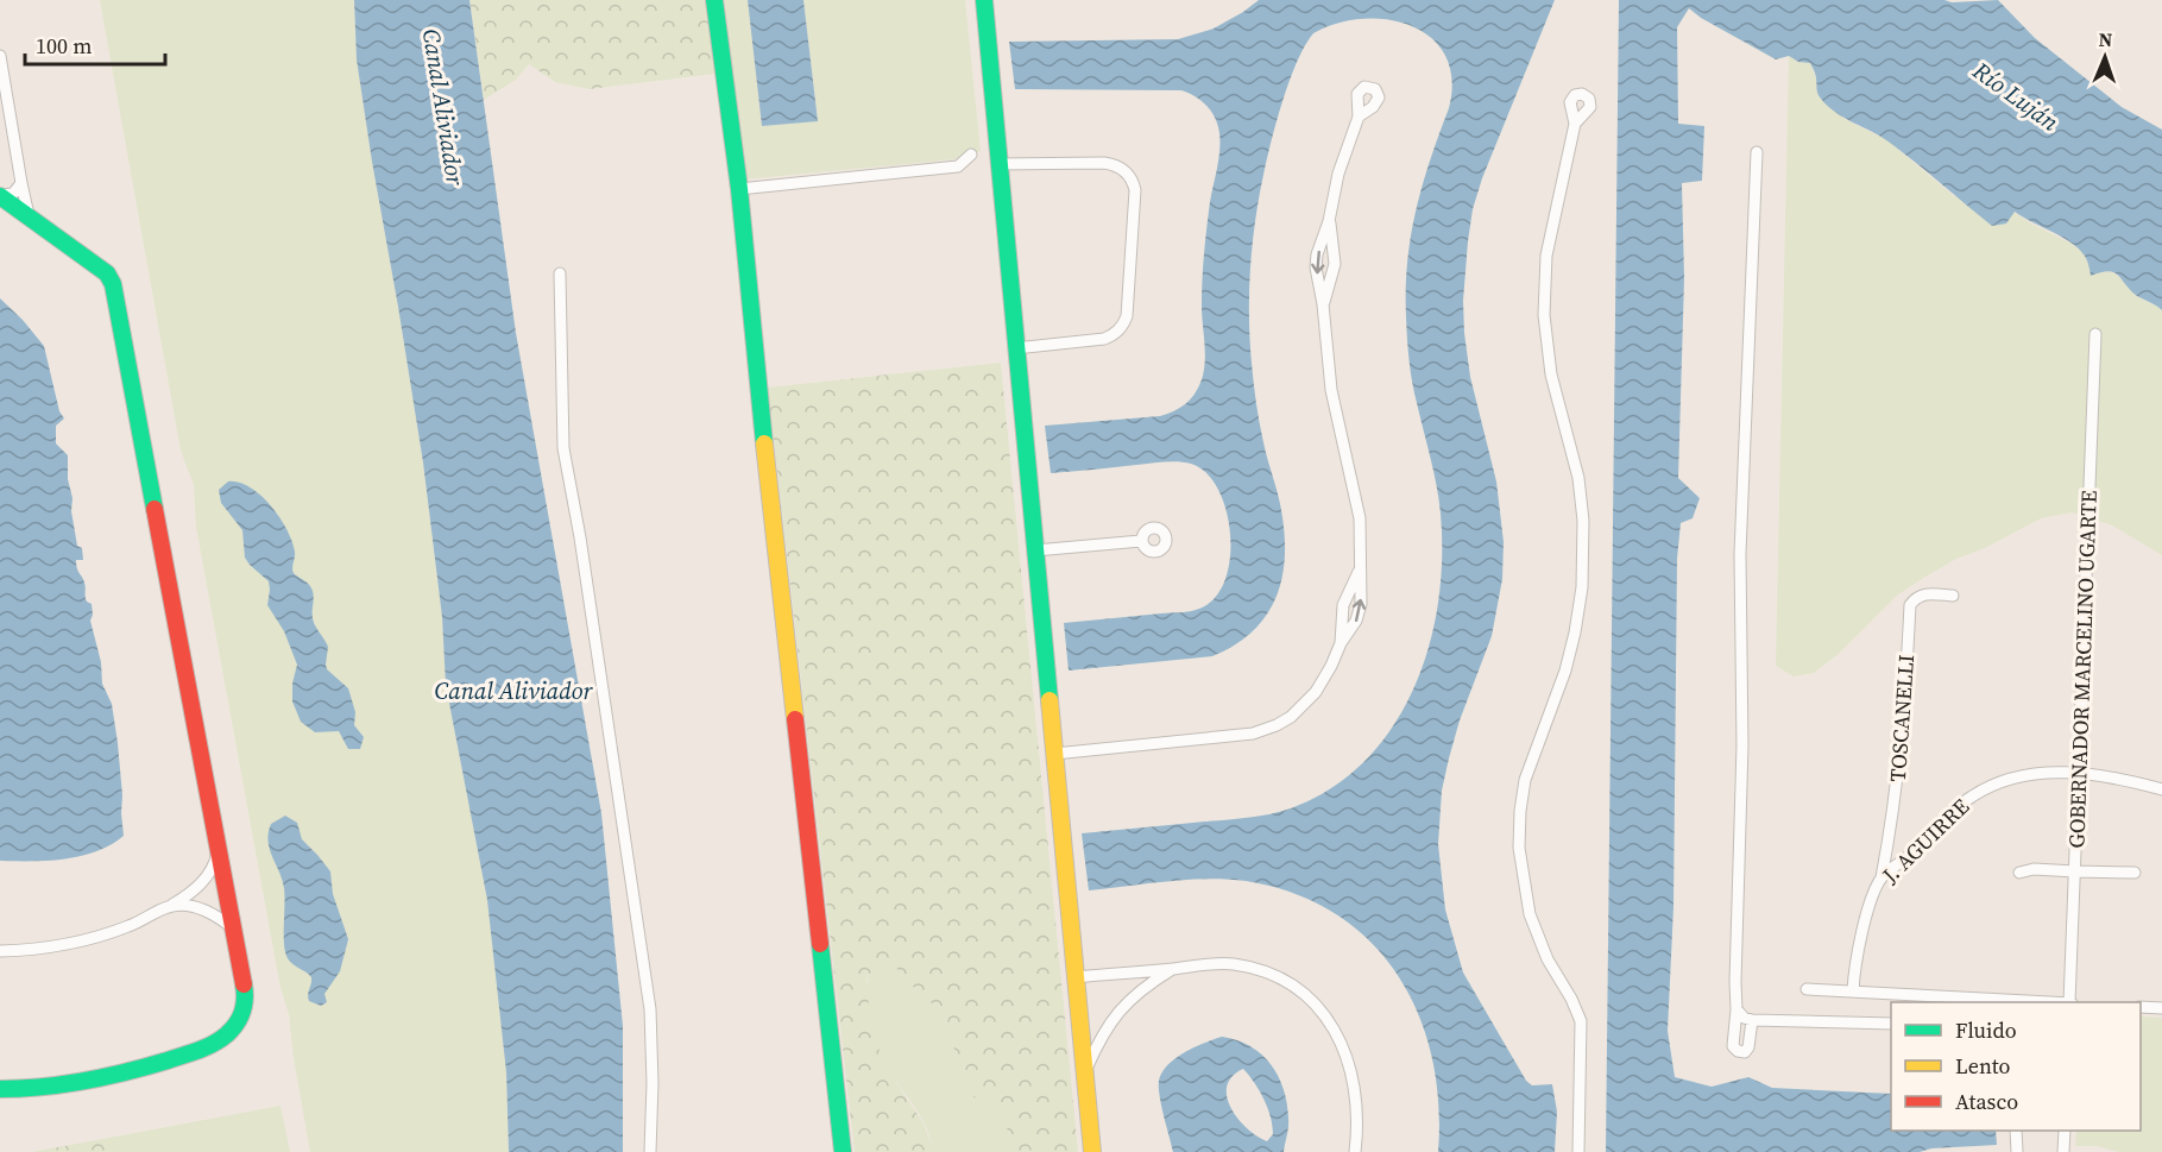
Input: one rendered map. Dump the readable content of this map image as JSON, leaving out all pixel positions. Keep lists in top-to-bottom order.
{
  "streets": {
    "street": ["GOBERNADOR MARCELINO UGARTE", "TOSCANELLI", "J. AGUIRRE"]
  },
  "crossings": [
    ["GOBERNADOR MARCELINO UGARTE", "J. AGUIRRE"],
    ["TOSCANELLI", "J. AGUIRRE"]
  ],
  "water": ["Río Luján", "Canal Aliviador"],
  "legend": ["Fluido", "Lento", "Atasco"],
  "scale_bar": "100 m",
  "north": "top"
}
